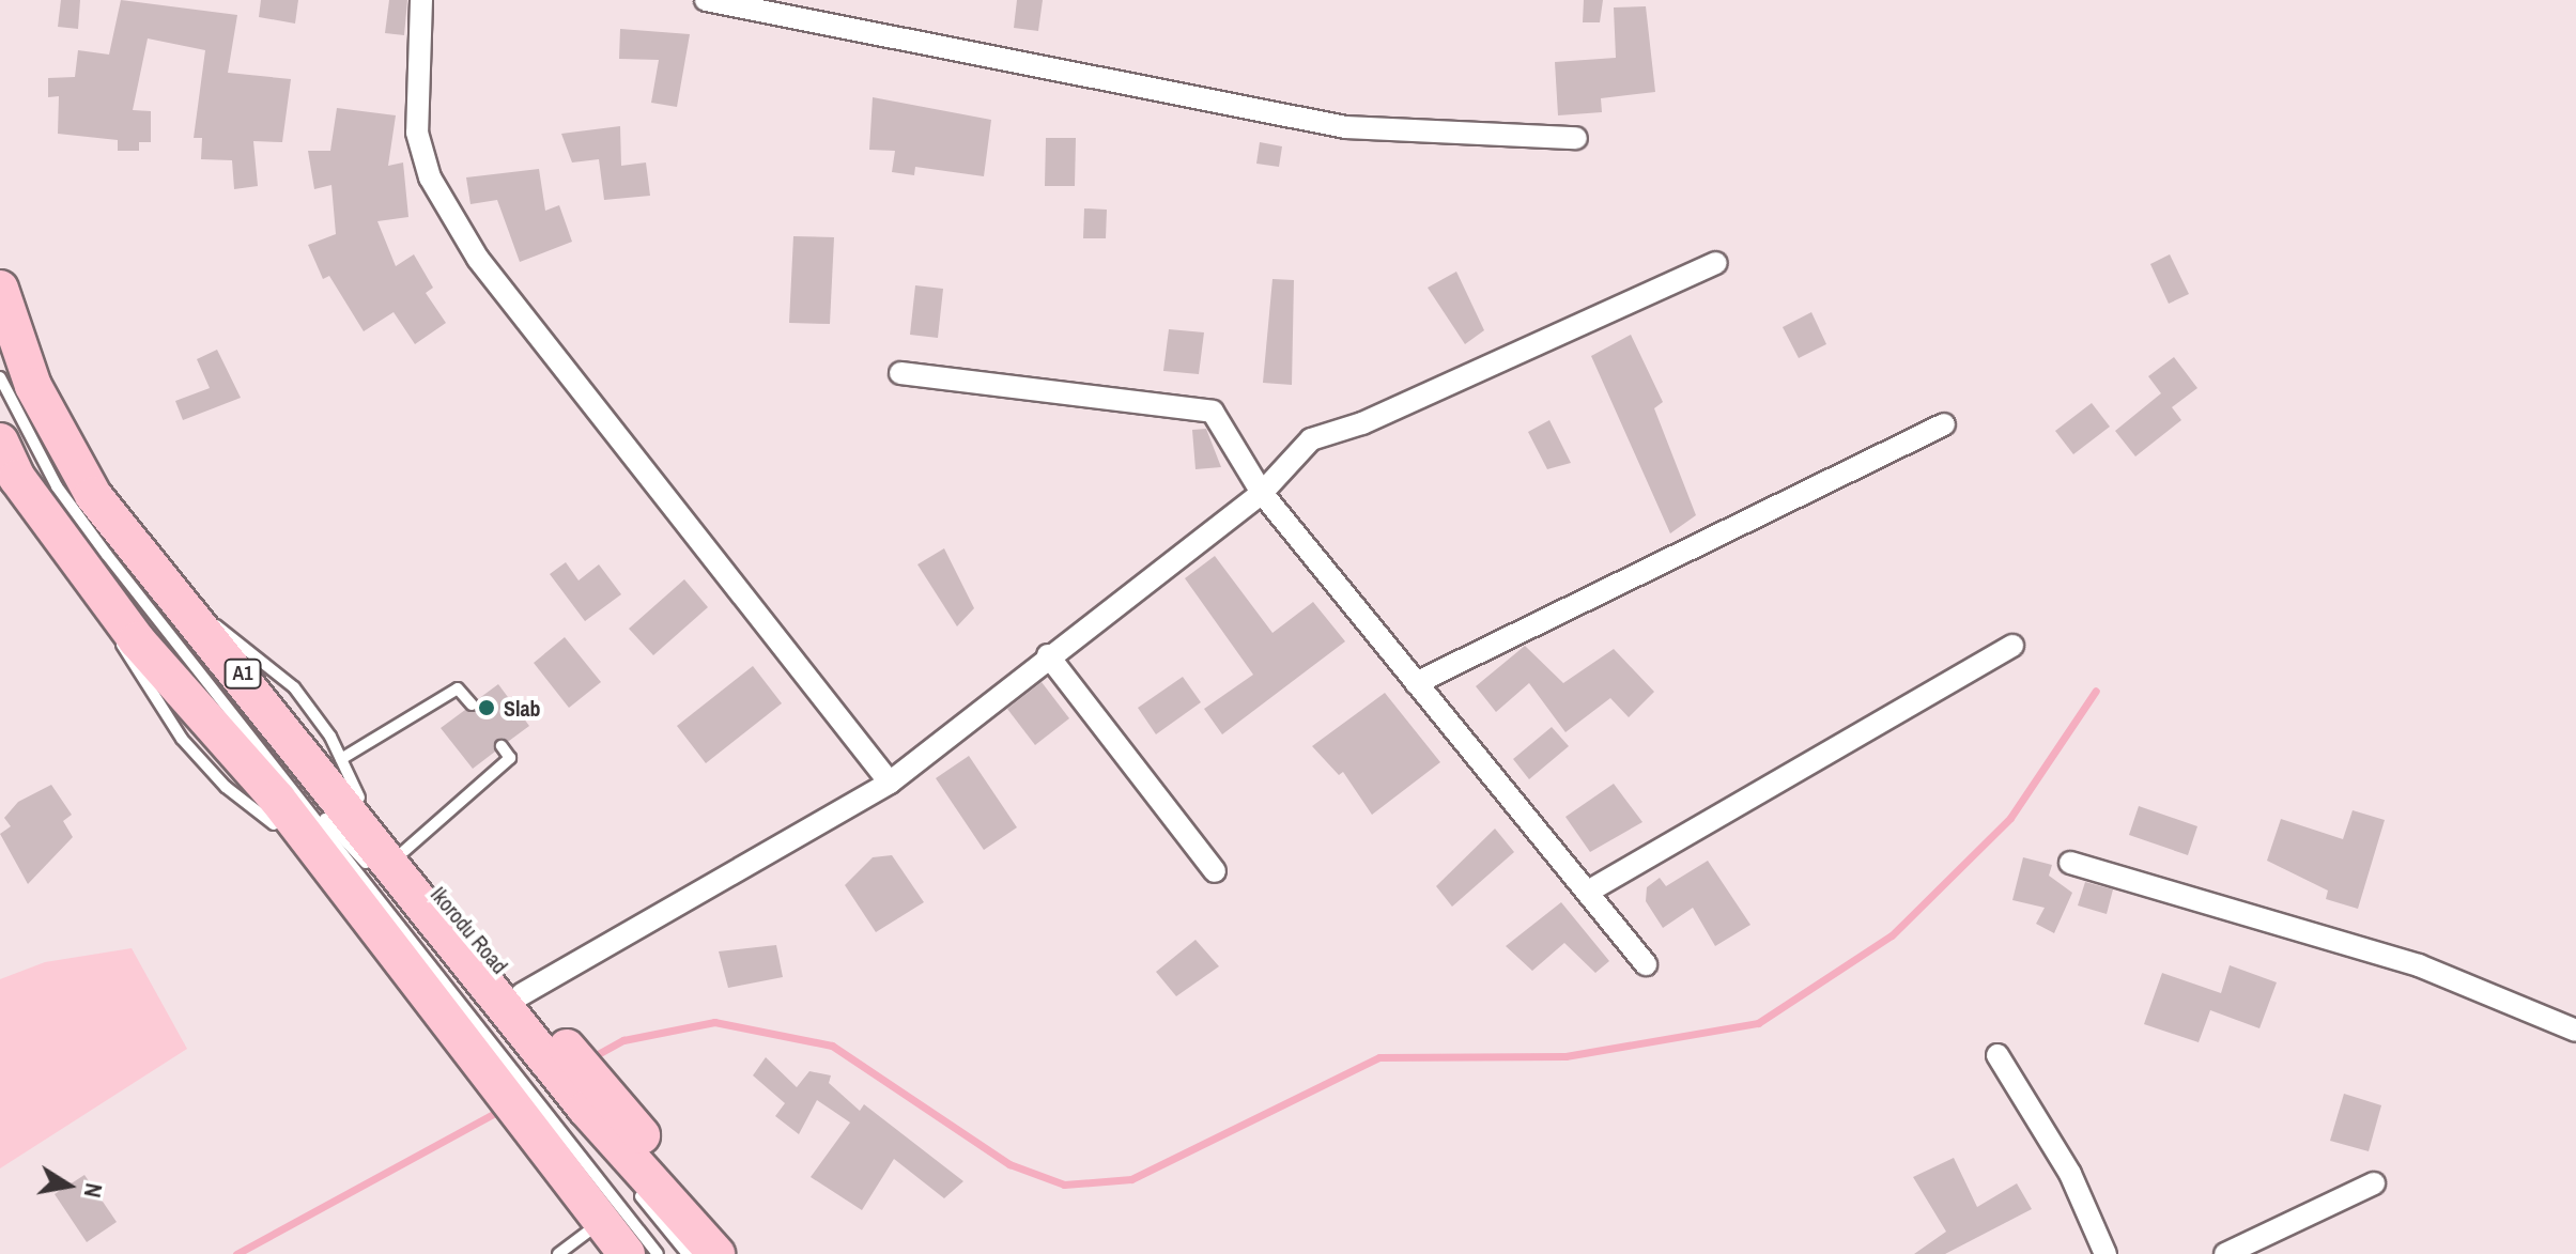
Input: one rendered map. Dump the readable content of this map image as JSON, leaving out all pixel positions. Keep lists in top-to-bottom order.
{
  "streets": {
    "highway": ["A1", "Ikorodu Road"]
  },
  "places": ["Slab"],
  "north": "right"
}
